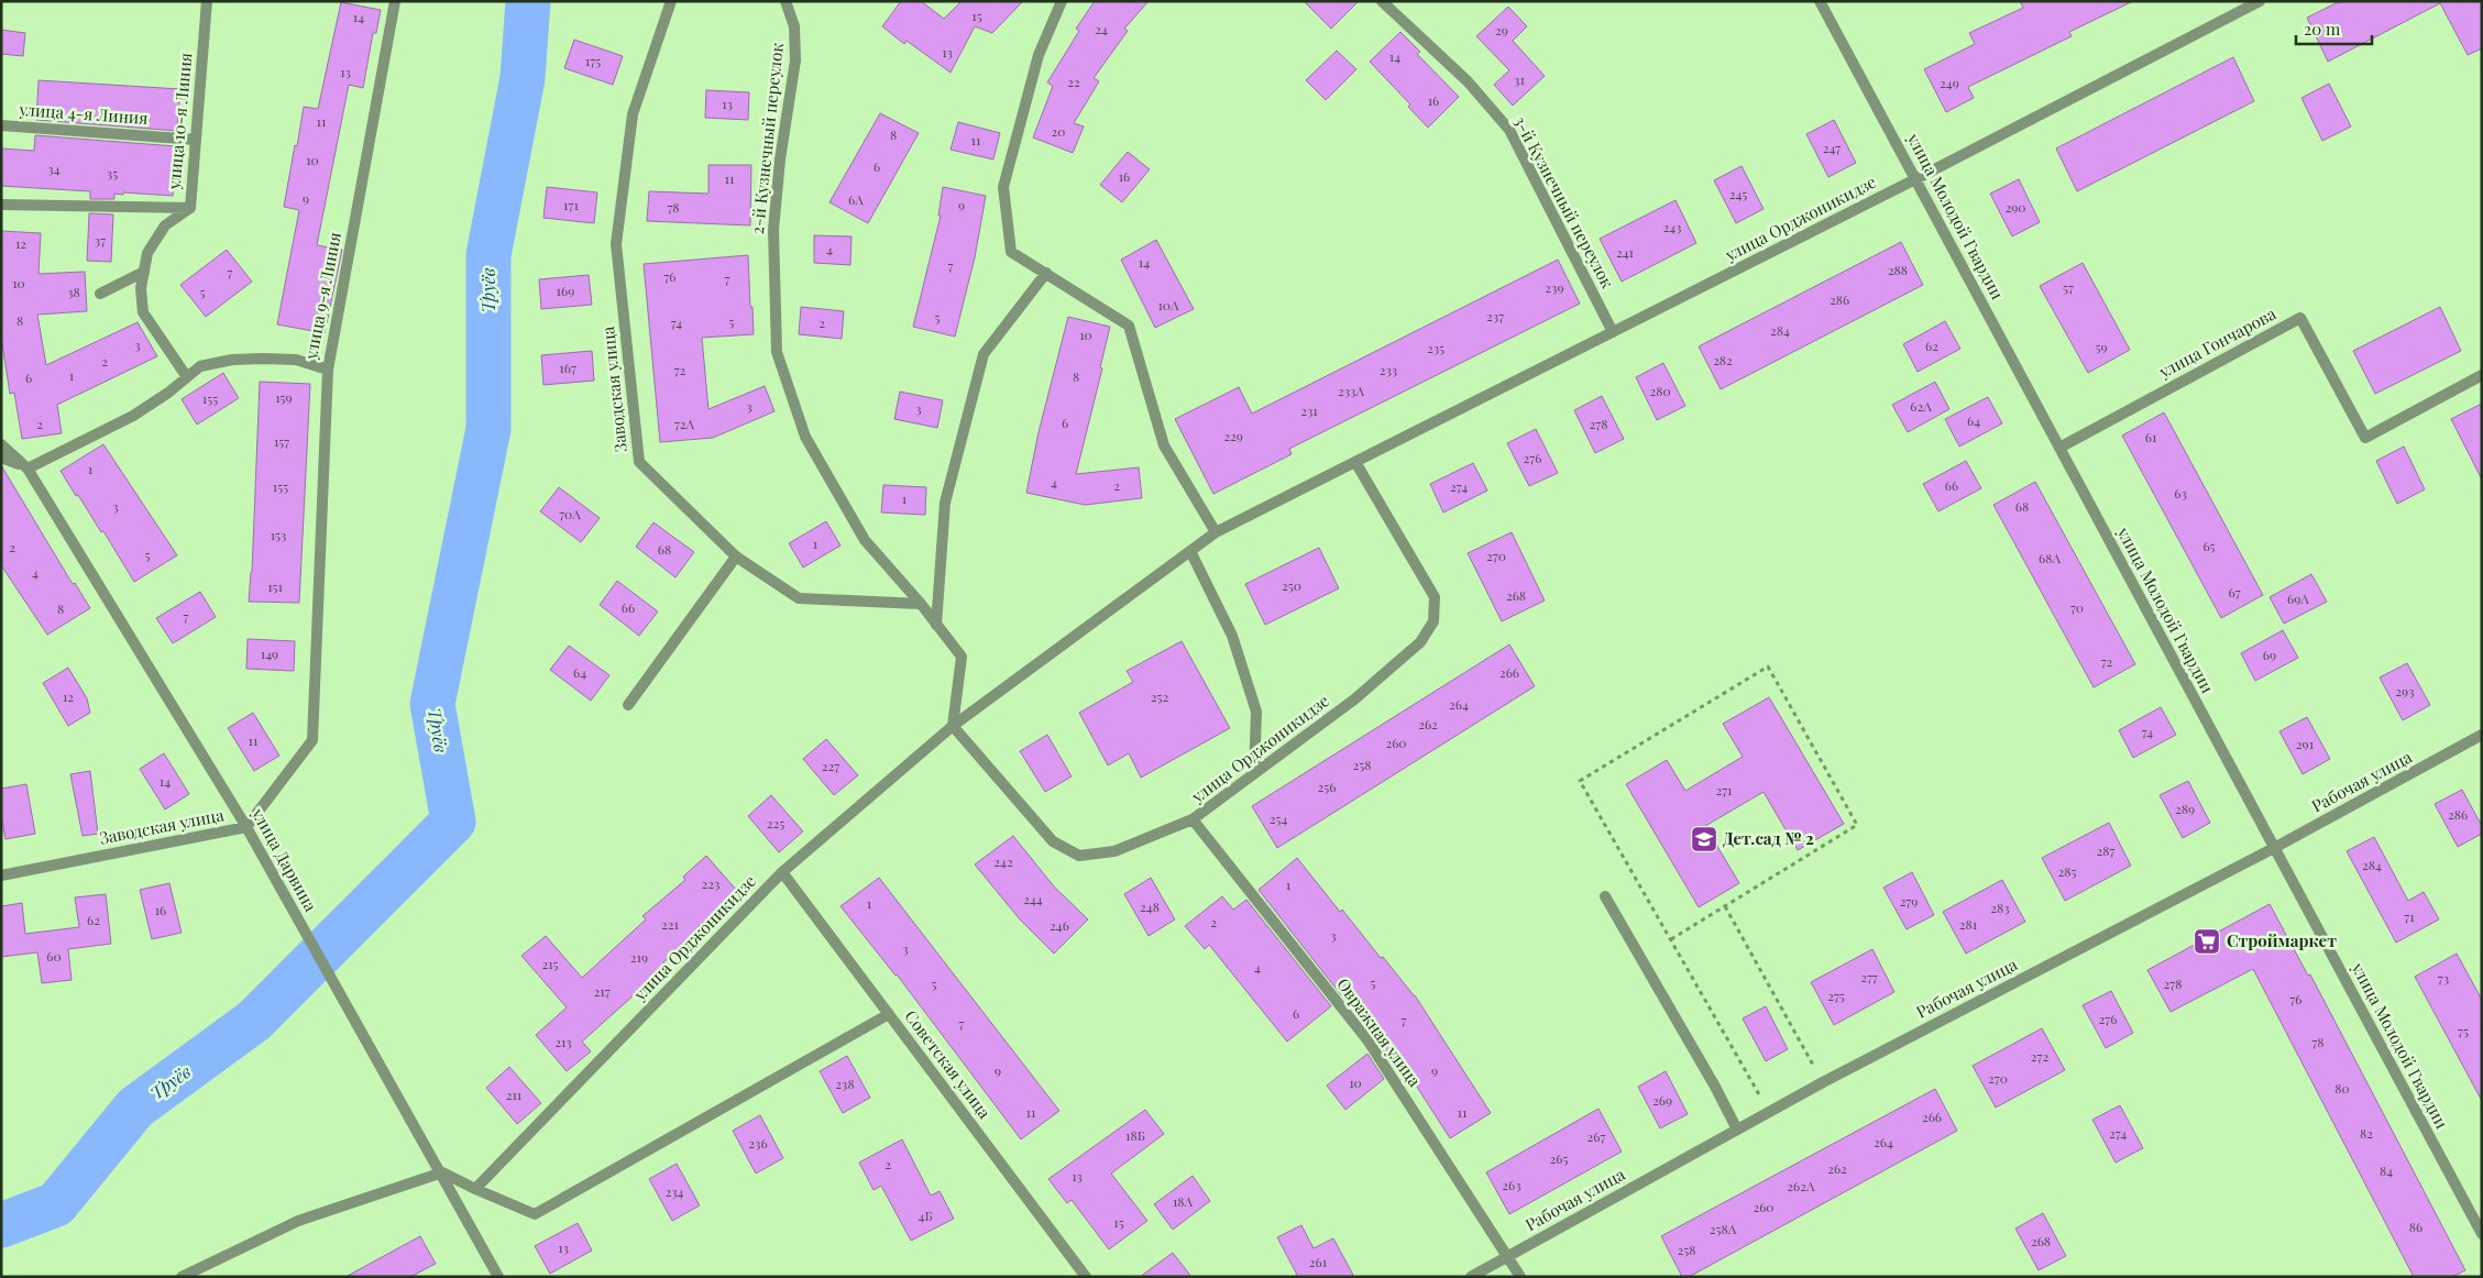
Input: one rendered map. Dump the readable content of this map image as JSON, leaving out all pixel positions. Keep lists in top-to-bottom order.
{
  "streets": {
    "street": [
      "улица 4-я Линия",
      "улица 10-я Линия",
      "2-й Кузнечный переулок",
      "3-й Кузнечный переулок",
      "улица Молодой Гвардии",
      "улица Орджоникидзе",
      "улица 9-я Линия",
      "улица Гончарова",
      "Заводская улица",
      "Рабочая улица",
      "улица Дарвина",
      "Овражная улица",
      "Советская улица"
    ]
  },
  "crossings": [
    ["улица 4-я Линия", "улица 10-я Линия"],
    ["улица 10-я Линия", "улица 9-я Линия"],
    ["2-й Кузнечный переулок", "улица Орджоникидзе"],
    ["2-й Кузнечный переулок", "Заводская улица"],
    ["3-й Кузнечный переулок", "улица Орджоникидзе"],
    ["улица Молодой Гвардии", "улица Орджоникидзе"],
    ["улица Молодой Гвардии", "улица Гончарова"],
    ["улица Молодой Гвардии", "Рабочая улица"],
    ["улица Орджоникидзе", "Овражная улица"],
    ["улица Орджоникидзе", "Советская улица"],
    ["улица 9-я Линия", "Заводская улица"],
    ["улица 9-я Линия", "улица Дарвина"],
    ["Заводская улица", "улица Дарвина"],
    ["Рабочая улица", "Овражная улица"]
  ],
  "water": ["Труёв"],
  "places": {
    "school or university": ["Дет.сад № 2"],
    "supermarket": ["Строймаркет"]
  },
  "house_numbers": [
    "15",
    "14",
    "24",
    "29",
    "13",
    "14",
    "175",
    "13",
    "31",
    "22",
    "249",
    "16",
    "13",
    "11",
    "20",
    "8",
    "11",
    "247",
    "10",
    "6",
    "34",
    "35",
    "16",
    "11",
    "245",
    "9",
    "6А",
    "171",
    "9",
    "78",
    "290",
    "243",
    "37",
    "12",
    "4",
    "241",
    "14",
    "7",
    "288",
    "7",
    "76",
    "7",
    "10",
    "239",
    "57",
    "169",
    "38",
    "5",
    "286",
    "10А",
    "237",
    "5",
    "8",
    "5",
    "74",
    "2",
    "284",
    "10",
    "3",
    "62",
    "59",
    "235",
    "282",
    "2",
    "167",
    "72",
    "233",
    "1",
    "8",
    "6",
    "233А",
    "280",
    "159",
    "155",
    "3",
    "62А",
    "3",
    "231",
    "64",
    "6",
    "2",
    "72А",
    "278",
    "229",
    "61",
    "157",
    "276",
    "1",
    "4",
    "2",
    "66",
    "155",
    "274",
    "63",
    "1",
    "3",
    "68",
    "70А",
    "153",
    "1",
    "65",
    "2",
    "68",
    "5",
    "270",
    "68А",
    "4",
    "250",
    "151",
    "67",
    "268",
    "69А",
    "66",
    "70",
    "8",
    "7",
    "149",
    "69",
    "72",
    "64",
    "266",
    "293",
    "12",
    "252",
    "264",
    "262",
    "74",
    "11",
    "260",
    "291",
    "258",
    "227",
    "14",
    "256",
    "271",
    "289",
    "286",
    "254",
    "225",
    "287",
    "242",
    "284",
    "285",
    "223",
    "1",
    "244",
    "279",
    "1",
    "248",
    "283",
    "16",
    "71",
    "62",
    "2",
    "221",
    "281",
    "246",
    "3",
    "3",
    "60",
    "219",
    "215",
    "4",
    "277",
    "73",
    "5",
    "5",
    "278",
    "217",
    "275",
    "76",
    "6",
    "276",
    "7",
    "7",
    "75",
    "213",
    "78",
    "272",
    "9",
    "9",
    "270",
    "10",
    "238",
    "80",
    "211",
    "269",
    "11",
    "11",
    "266",
    "274",
    "82",
    "18Б",
    "267",
    "264",
    "236",
    "265",
    "2",
    "262",
    "84",
    "13",
    "263",
    "262А",
    "234",
    "18А",
    "260",
    "4Б",
    "15",
    "86",
    "258А",
    "268",
    "13",
    "258",
    "261"
  ],
  "scale_bar": "20 m"
}
